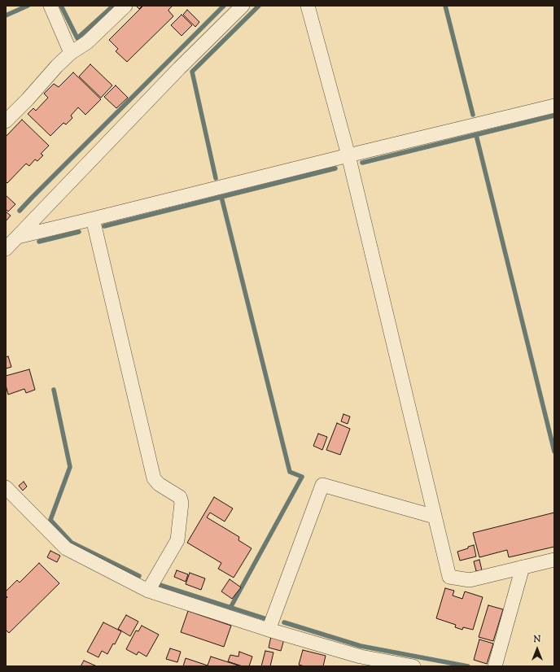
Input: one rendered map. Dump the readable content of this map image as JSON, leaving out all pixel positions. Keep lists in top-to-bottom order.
{
  "north": "top"
}
